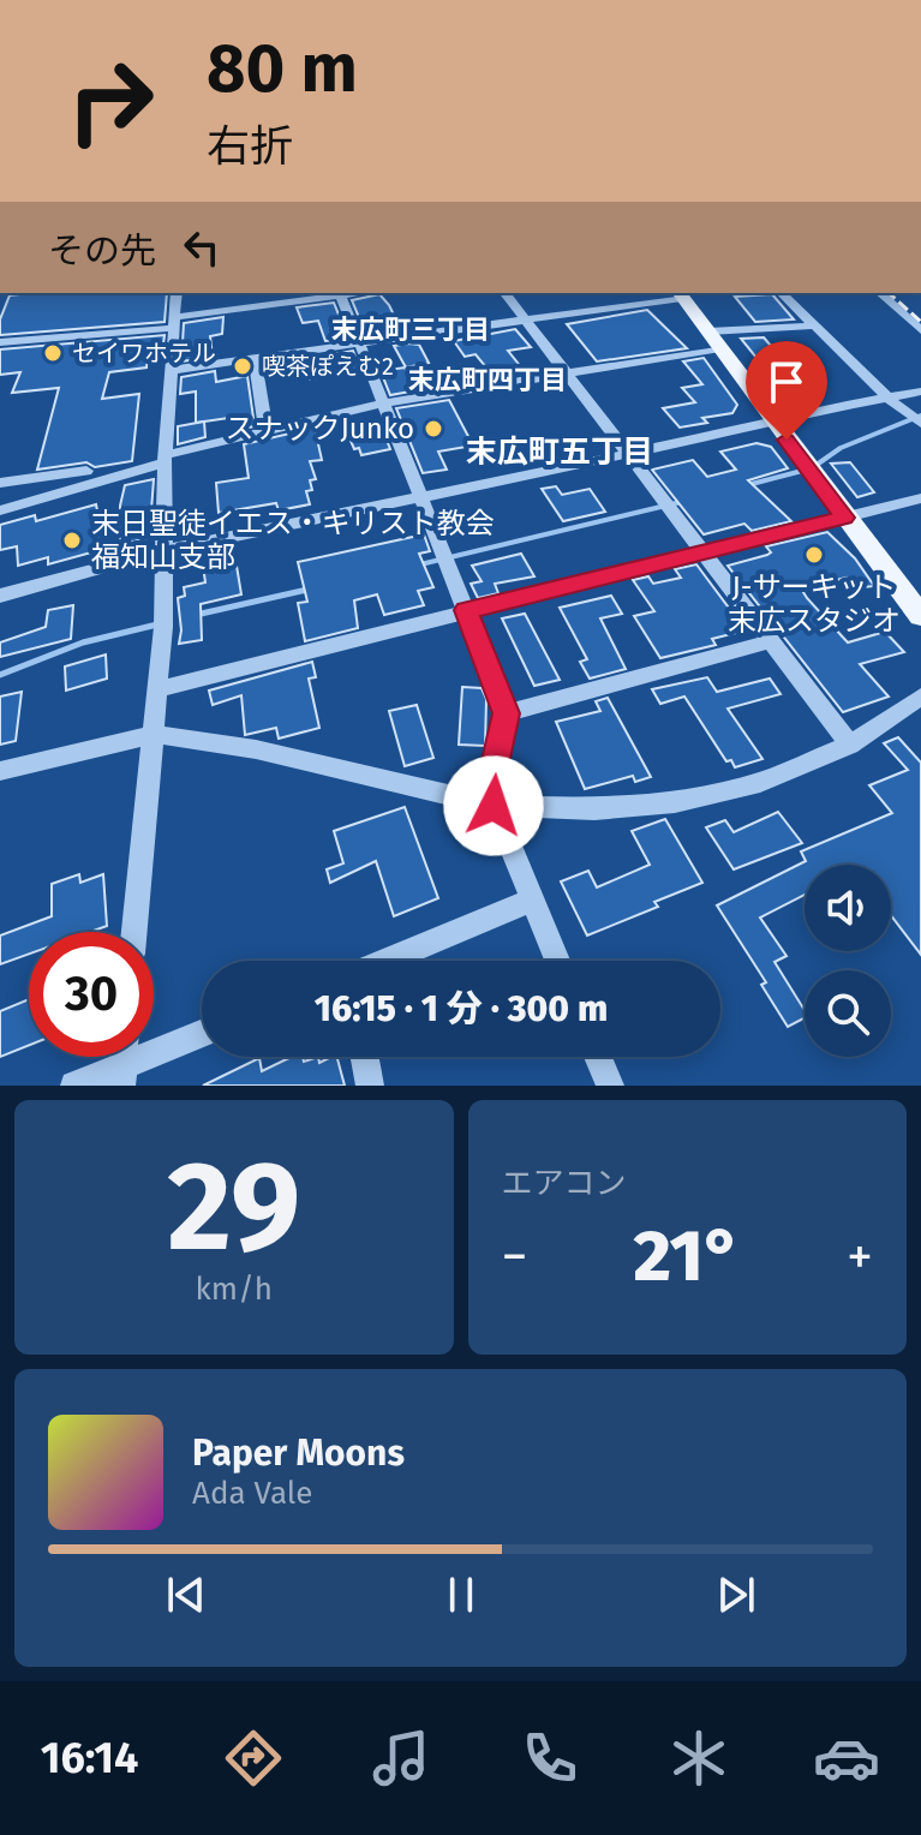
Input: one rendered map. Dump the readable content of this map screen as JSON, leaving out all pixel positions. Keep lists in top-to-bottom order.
{
  "districts": ["末広町三丁目", "末広町四丁目", "末広町五丁目"],
  "places": [
    "セイワホテル",
    "喫茶ぽえむ2",
    "スナックJunko",
    "末日聖徒イエス・キリスト教会 福知山支部",
    "J-サーキット 末広スタジオ"
  ],
  "page": {
    "turn": ["80 m", "右折"],
    "then": "その先",
    "limit": "30",
    "trip": "16:15 · 1 分 · 300 m",
    "tile": [
      ["29", "km/h"],
      "エアコン"
    ],
    "heat": ["−", "21°", "+"],
    "song": ["Paper Moons", "Ada Vale"],
    "tabs": "16:14"
  }
}
